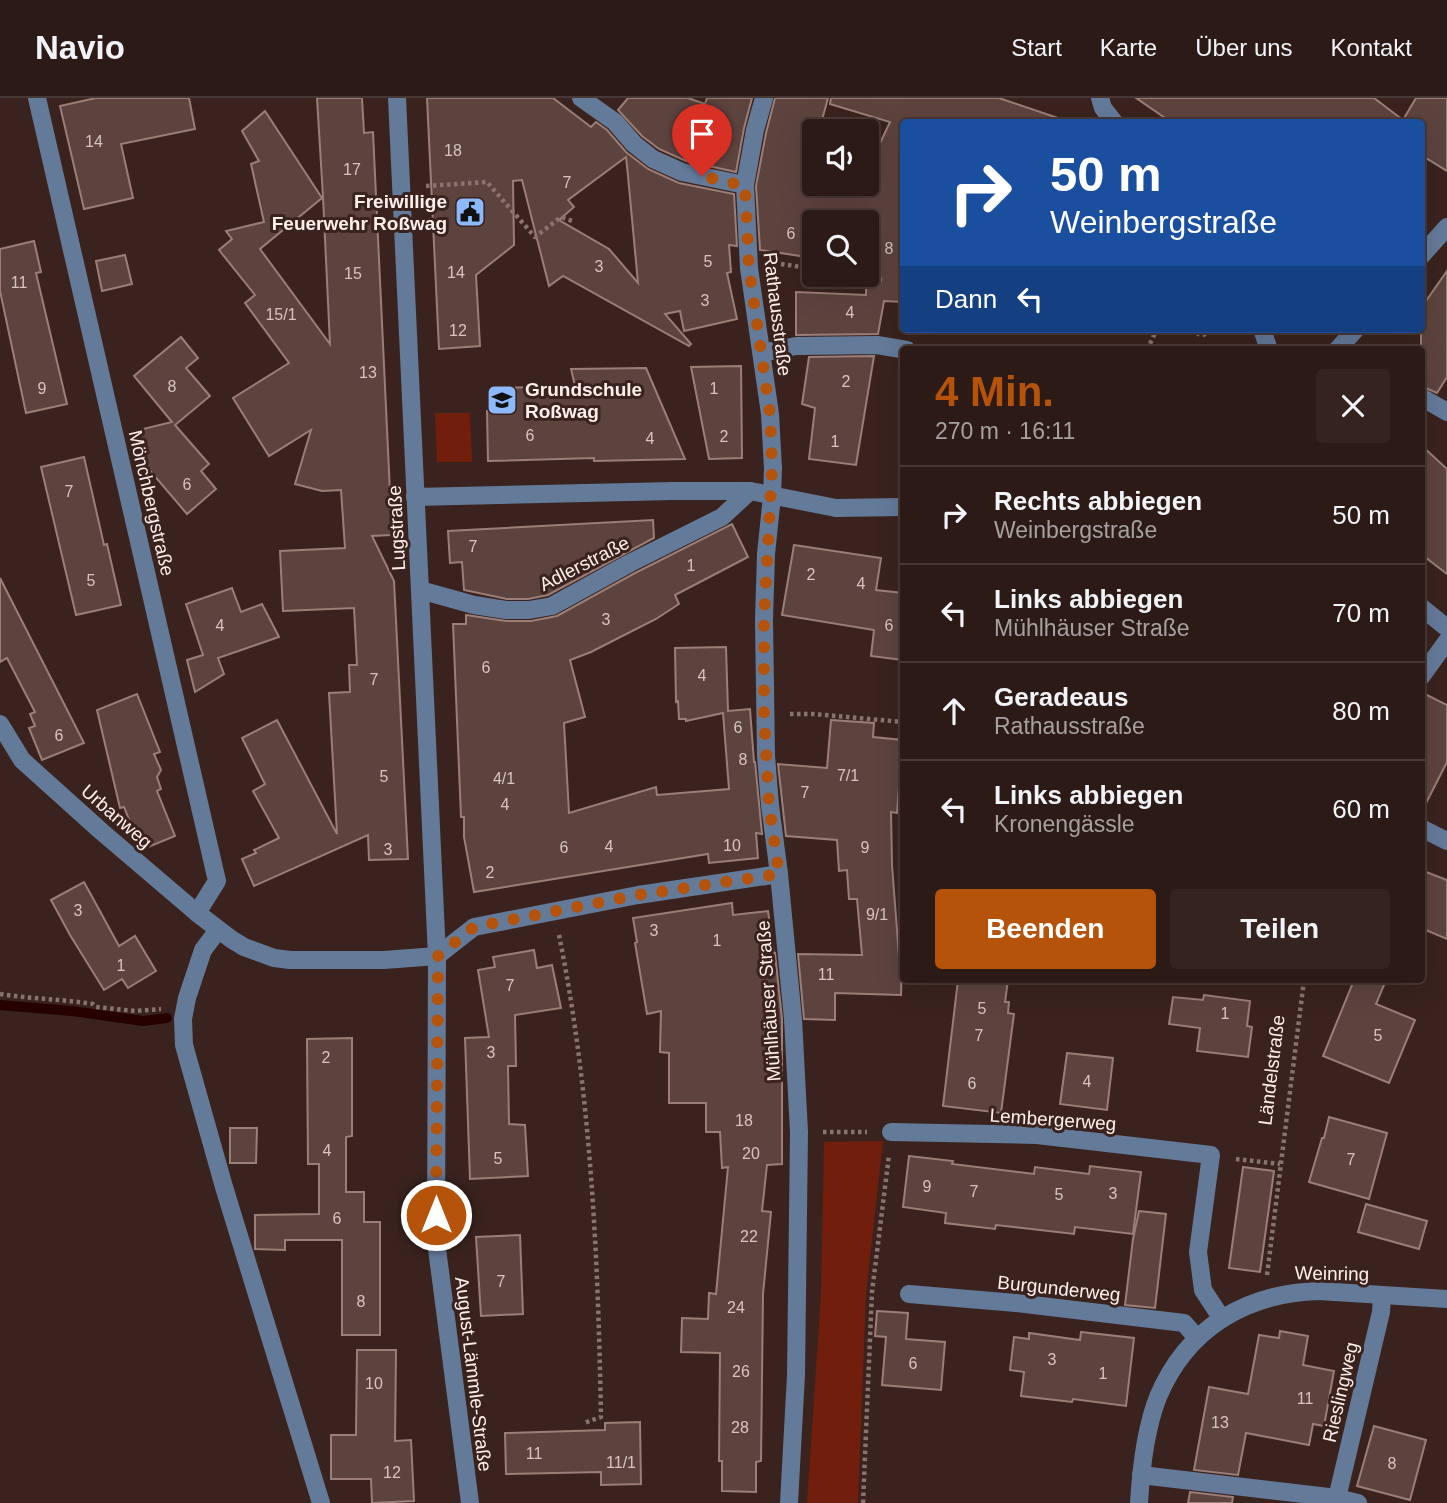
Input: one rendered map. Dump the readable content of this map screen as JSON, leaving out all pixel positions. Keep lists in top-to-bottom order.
{
  "streets": {
    "street": [
      "Rathausstraße",
      "Mönchbergstraße",
      "Lugstraße",
      "Adlerstraße",
      "Urbanweg",
      "Mühlhäuser Straße",
      "Lembergerweg",
      "Weinring",
      "Burgunderweg",
      "August-Lämmle-Straße",
      "Rieslingweg"
    ],
    "path": ["Ländelstraße"]
  },
  "crossings": [
    ["Rathausstraße", "Mühlhäuser Straße"],
    ["Mönchbergstraße", "Urbanweg"],
    ["Lugstraße", "Adlerstraße"],
    ["Lugstraße", "August-Lämmle-Straße"],
    ["Weinring", "Burgunderweg"],
    ["Weinring", "Rieslingweg"]
  ],
  "places": {
    "public building": ["Freiwillige Feuerwehr Roßwag"],
    "school or university": ["Grundschule Roßwag"]
  },
  "house_numbers": [
    "14",
    "18",
    "17",
    "7",
    "6",
    "8",
    "5",
    "3",
    "14",
    "15",
    "11",
    "3",
    "4",
    "15/1",
    "12",
    "13",
    "2",
    "8",
    "9",
    "1",
    "6",
    "2",
    "4",
    "1",
    "6",
    "7",
    "7",
    "1",
    "2",
    "5",
    "4",
    "3",
    "4",
    "6",
    "6",
    "4",
    "7",
    "6",
    "6",
    "8",
    "7/1",
    "5",
    "4/1",
    "7",
    "4",
    "10",
    "4",
    "6",
    "9",
    "3",
    "2",
    "3",
    "9/1",
    "3",
    "1",
    "1",
    "11",
    "7",
    "5",
    "1",
    "7",
    "5",
    "3",
    "2",
    "4",
    "6",
    "18",
    "4",
    "20",
    "5",
    "7",
    "9",
    "7",
    "3",
    "5",
    "6",
    "22",
    "7",
    "8",
    "24",
    "3",
    "6",
    "26",
    "1",
    "10",
    "11",
    "13",
    "28",
    "11",
    "11/1",
    "8",
    "12"
  ],
  "page": {
    "header": "Navio",
    "nav": [
      "Start",
      "Karte",
      "Über uns",
      "Kontakt"
    ],
    "turn": ["50 m", "Weinbergstraße"],
    "then": "Dann",
    "heading": ["4 Min.", "270 m · 16:11"],
    "list": [
      {
        "name": "Rechts abbiegen",
        "note": "Weinbergstraße",
        "value": "50 m"
      },
      {
        "name": "Links abbiegen",
        "note": "Mühlhäuser Straße",
        "value": "70 m"
      },
      {
        "name": "Geradeaus",
        "note": "Rathausstraße",
        "value": "80 m"
      },
      {
        "name": "Links abbiegen",
        "note": "Kronengässle",
        "value": "60 m"
      }
    ],
    "buttons": ["Beenden", "Teilen"]
  }
}
